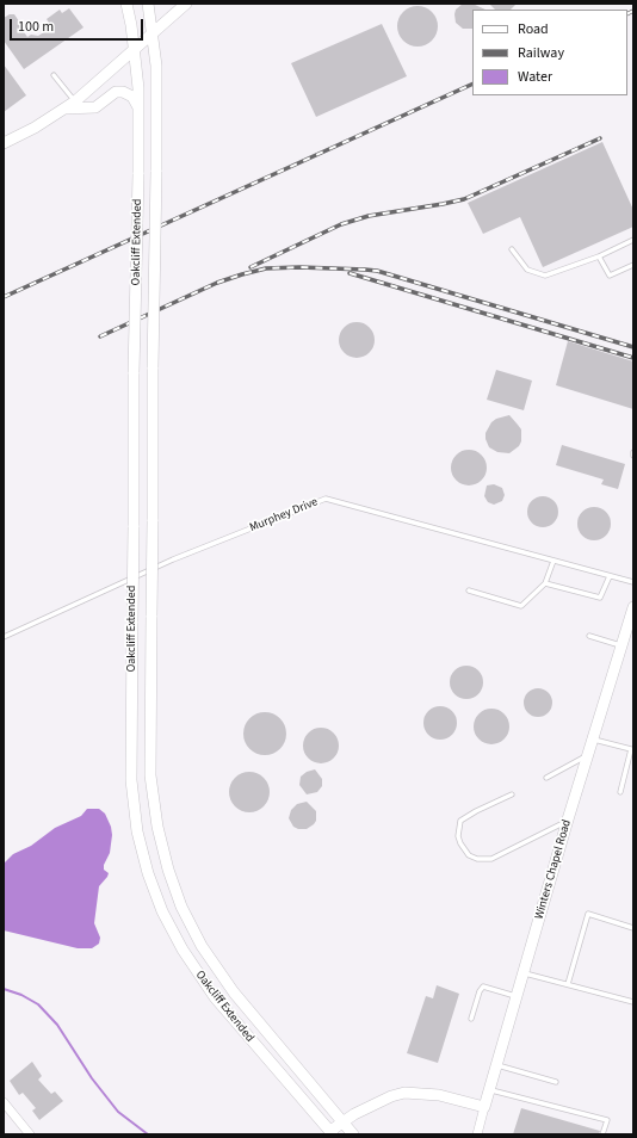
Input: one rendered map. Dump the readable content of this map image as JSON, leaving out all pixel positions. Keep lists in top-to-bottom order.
{
  "streets": {
    "main road": ["Oakcliff Extended", "Winters Chapel Road"],
    "lane": ["Murphey Drive"]
  },
  "crossings": [
    ["Oakcliff Extended", "Winters Chapel Road"]
  ],
  "legend": ["Road", "Railway", "Water"],
  "scale_bar": "100 m"
}
